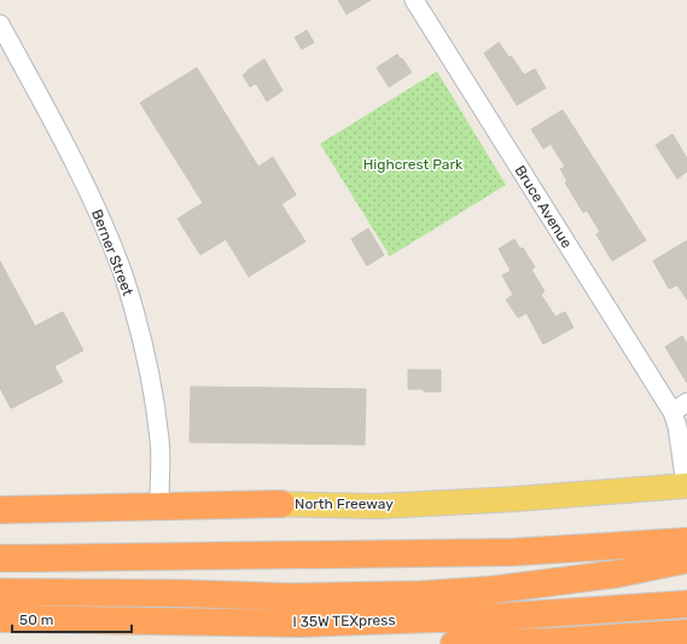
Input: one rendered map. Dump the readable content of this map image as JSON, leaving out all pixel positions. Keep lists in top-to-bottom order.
{
  "streets": {
    "highway": ["I 35W TEXpress"],
    "main road": ["North Freeway"],
    "street": ["Bruce Avenue", "Berner Street"]
  },
  "crossings": [
    ["Bruce Avenue", "North Freeway"],
    ["Berner Street", "North Freeway"]
  ],
  "parks": ["Highcrest Park"],
  "scale_bar": "50 m"
}
